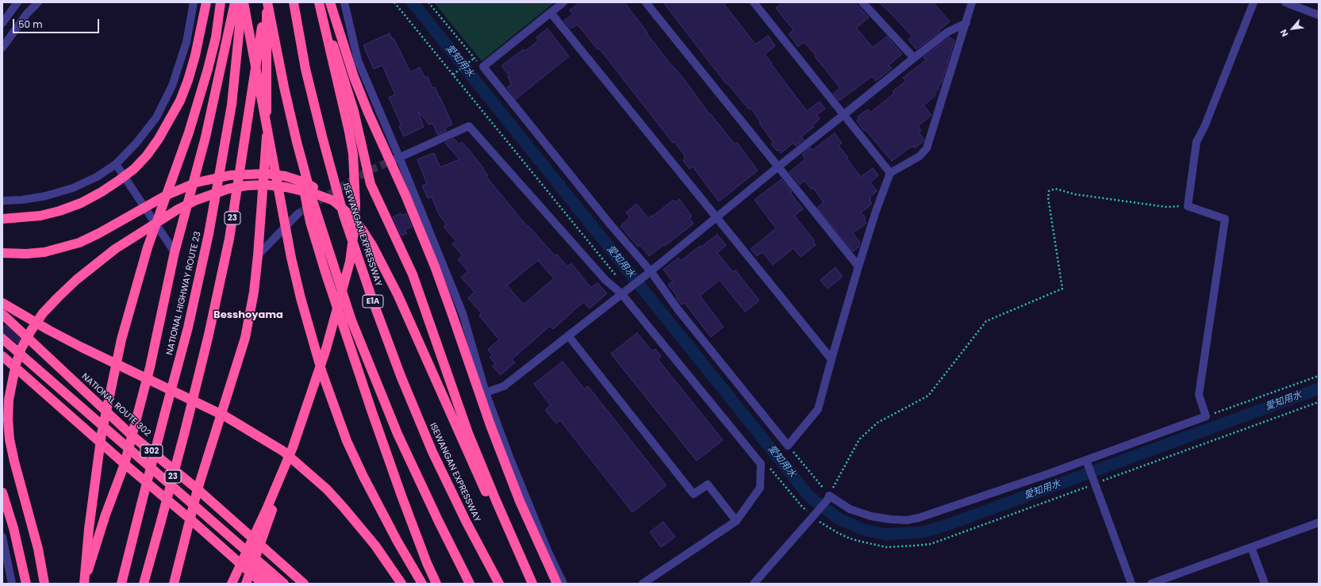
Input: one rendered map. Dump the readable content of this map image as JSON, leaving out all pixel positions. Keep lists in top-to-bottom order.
{
  "streets": {
    "highway": [
      "23",
      "ISEWANGAN EXPRESSWAY",
      "NATIONAL HIGHWAY ROUTE 23",
      "E1A",
      "NATIONAL ROUTE 302",
      "302"
    ]
  },
  "districts": ["Besshoyama"],
  "water": ["愛知用水"],
  "scale_bar": "50 m",
  "north": "bottom left"
}
